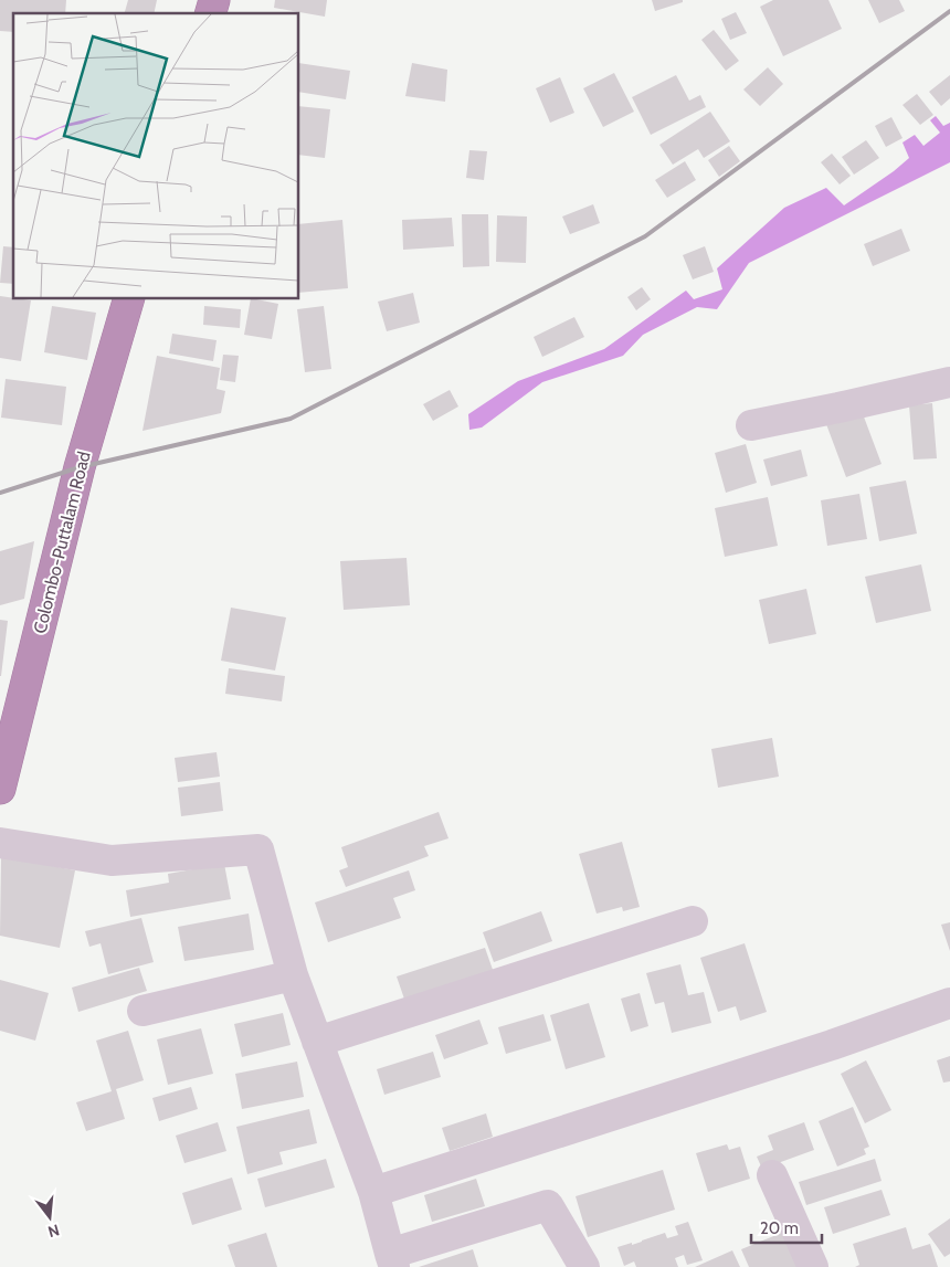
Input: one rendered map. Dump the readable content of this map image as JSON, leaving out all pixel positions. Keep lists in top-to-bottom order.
{
  "streets": {
    "highway": ["Colombo-Puttalam Road"]
  },
  "scale_bar": "20 m",
  "north": "bottom"
}
